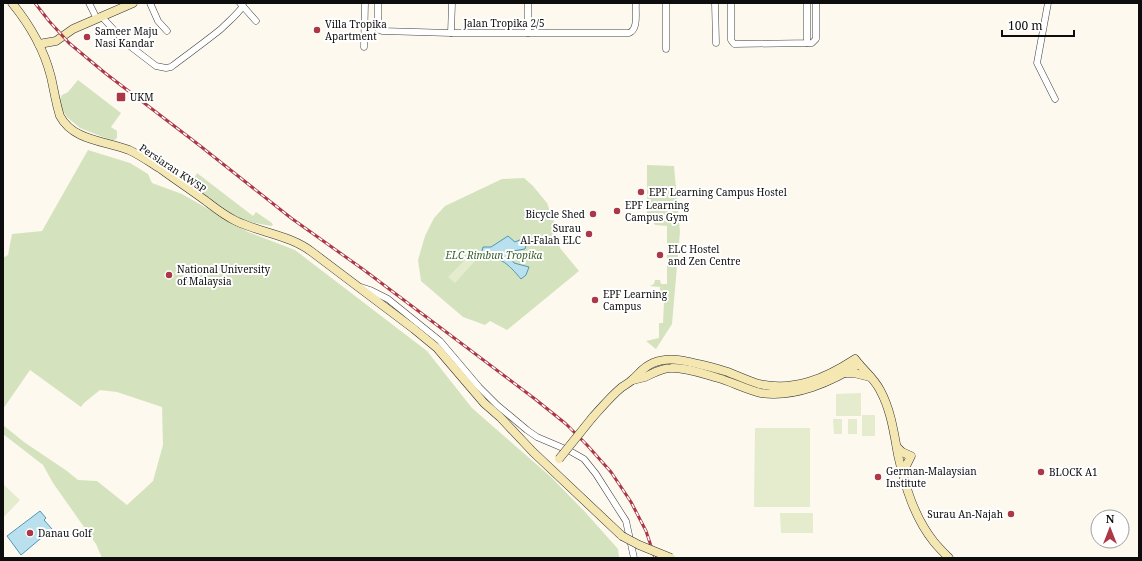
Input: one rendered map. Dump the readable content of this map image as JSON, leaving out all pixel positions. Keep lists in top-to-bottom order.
{
  "streets": {
    "street": ["Jalan Tropika 2/5", "Persiaran KWSP"]
  },
  "parks": ["ELC Rimbun Tropika"],
  "places": {
    "other": [
      "Villa Tropika Apartment",
      "Sameer Maju Nasi Kandar",
      "EPF Learning Campus Hostel",
      "EPF Learning Campus Gym",
      "Bicycle Shed",
      "Surau Al-Falah ELC",
      "ELC Hostel and Zen Centre",
      "National University of Malaysia",
      "EPF Learning Campus",
      "BLOCK A1",
      "German-Malaysian Institute",
      "Surau An-Najah",
      "Danau Golf"
    ],
    "transit": ["UKM"]
  },
  "scale_bar": "100 m",
  "north": "top"
}
